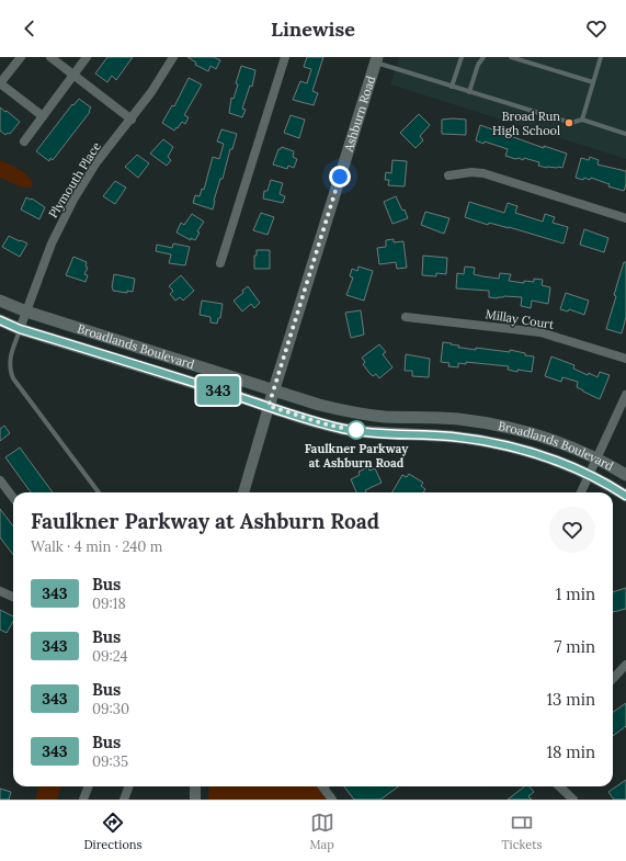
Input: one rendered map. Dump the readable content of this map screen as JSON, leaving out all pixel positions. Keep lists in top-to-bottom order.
{
  "streets": {
    "main road": ["Ashburn Road", "Broadlands Boulevard"],
    "street": ["Plymouth Place", "Millay Court"]
  },
  "crossings": [
    ["Ashburn Road", "Broadlands Boulevard"],
    ["Plymouth Place", "Broadlands Boulevard"]
  ],
  "places": ["Broad Run High School", "Faulkner Parkway at Ashburn Road"],
  "lines": ["bus line 343"],
  "page": {
    "header": "Linewise",
    "on_map": "343",
    "heading": ["Faulkner Parkway at Ashburn Road", "Walk · 4 min · 240 m"],
    "list": [
      {
        "mark": "343",
        "name": "Bus",
        "note": "09:18",
        "value": "1 min"
      },
      {
        "mark": "343",
        "name": "Bus",
        "note": "09:24",
        "value": "7 min"
      },
      {
        "mark": "343",
        "name": "Bus",
        "note": "09:30",
        "value": "13 min"
      },
      {
        "mark": "343",
        "name": "Bus",
        "note": "09:35",
        "value": "18 min"
      }
    ],
    "tabs": ["Directions", "Map", "Tickets"]
  }
}
